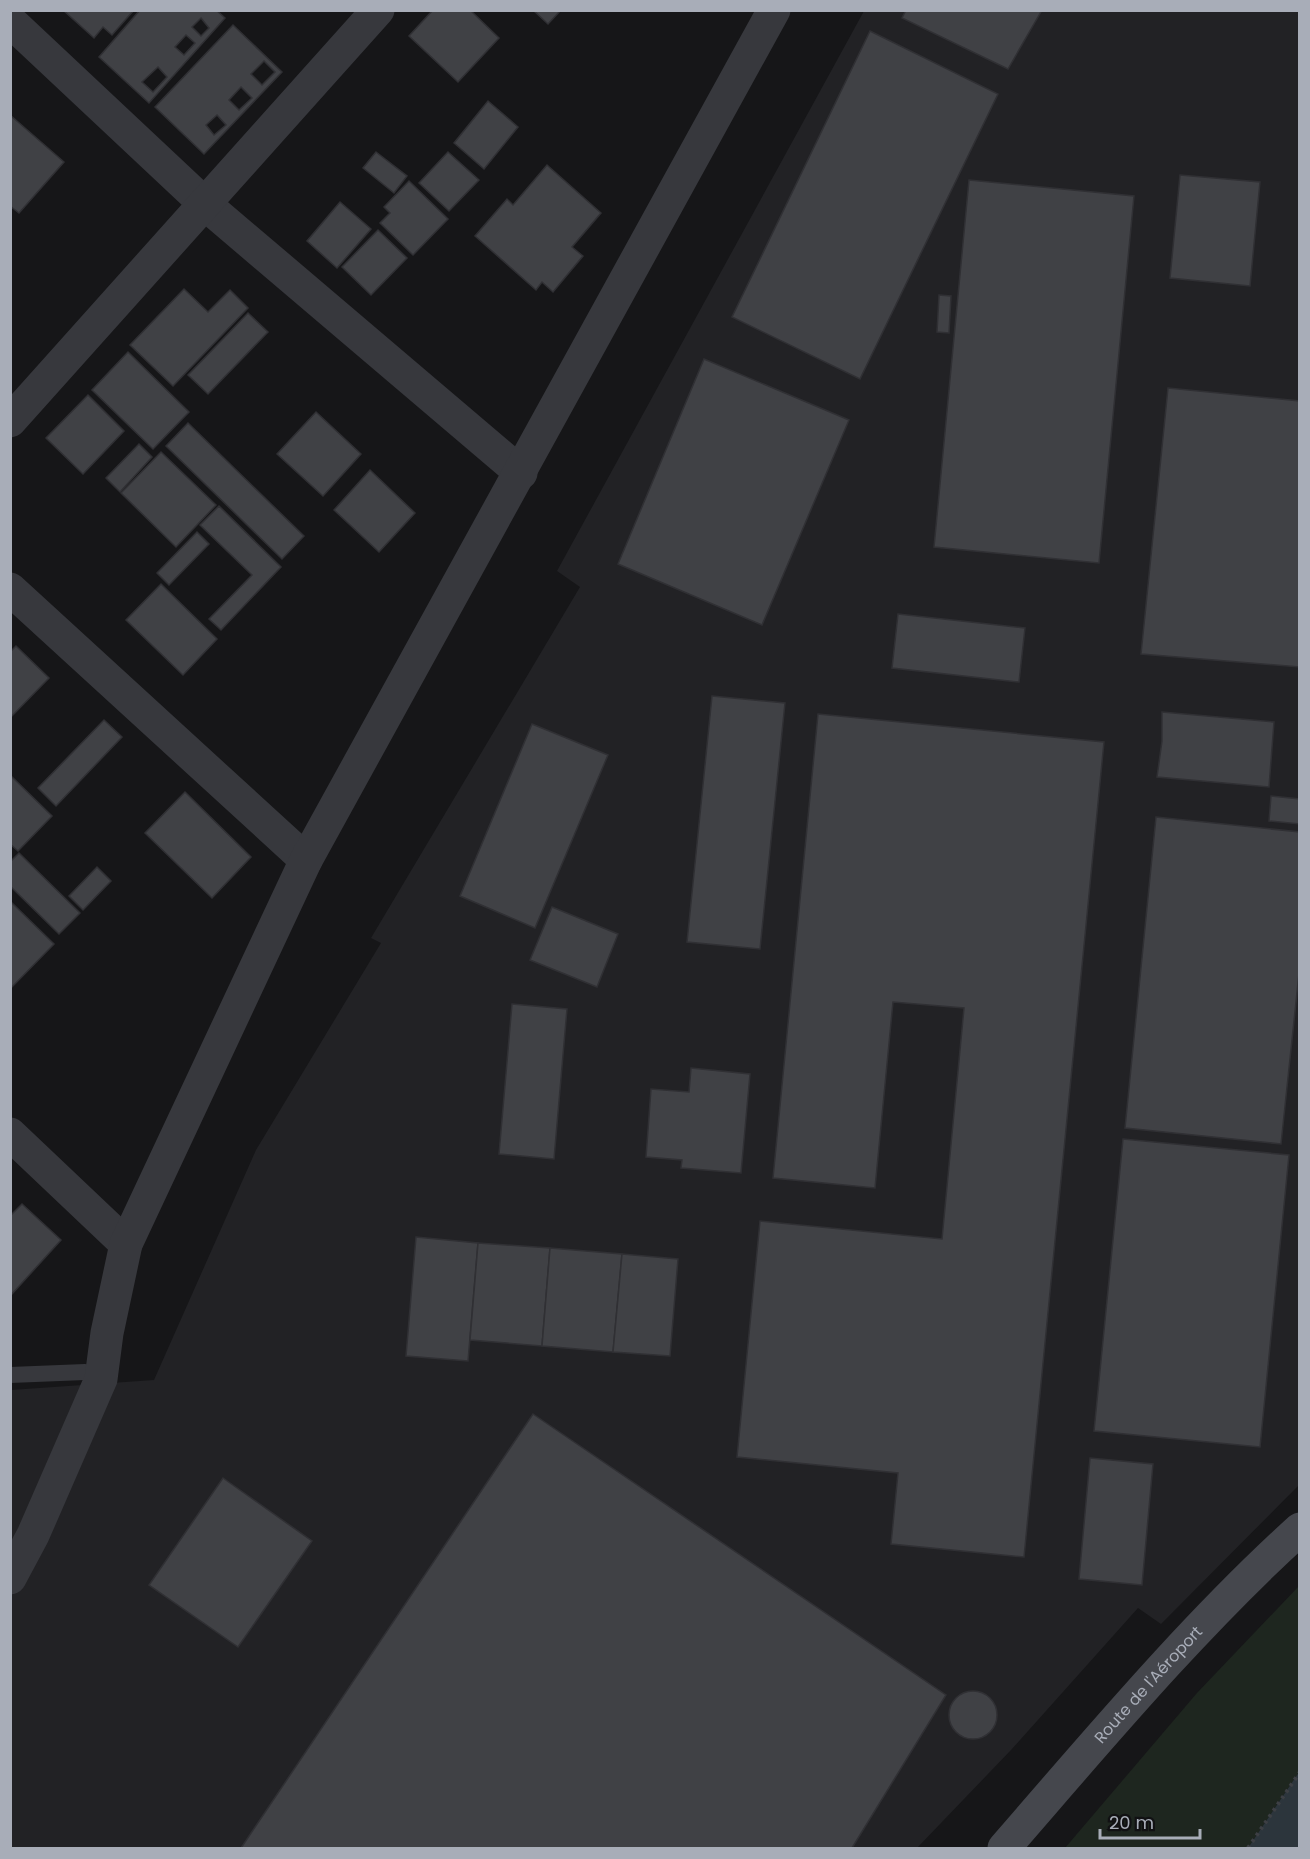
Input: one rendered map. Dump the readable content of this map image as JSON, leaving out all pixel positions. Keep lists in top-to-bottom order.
{
  "streets": {
    "main road": ["Route de l'Aéroport"]
  },
  "scale_bar": "20 m"
}
